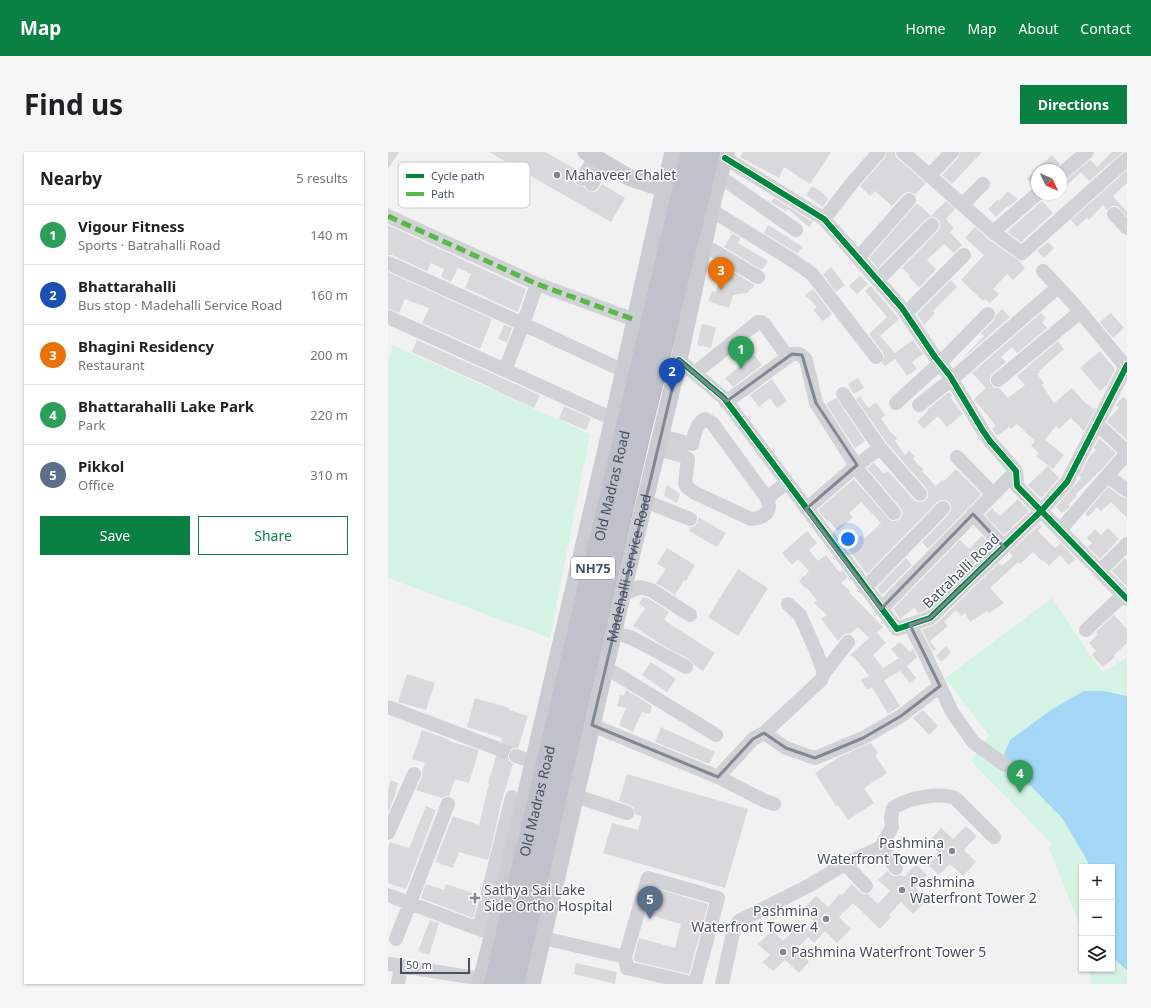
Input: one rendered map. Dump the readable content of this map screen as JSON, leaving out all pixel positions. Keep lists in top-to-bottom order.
{
  "streets": {
    "highway": ["Old Madras Road", "NH75"],
    "main road": ["Madehalli Service Road"],
    "street": ["Batrahalli Road"]
  },
  "crossings": [
    ["Old Madras Road", "Madehalli Service Road"],
    ["Madehalli Service Road", "Batrahalli Road"]
  ],
  "places": {
    "other": [
      "Mahaveer Chalet",
      "Pashmina Waterfront Tower 1",
      "Pashmina Waterfront Tower 2",
      "Pashmina Waterfront Tower 4",
      "Pashmina Waterfront Tower 5"
    ],
    "health": ["Sathya Sai Lake Side Ortho Hospital"]
  },
  "legend": ["Cycle path", "Path"],
  "scale_bar": "50 m",
  "north": "bottom right",
  "page": {
    "header": "Map",
    "nav": [
      "Home",
      "Map",
      "About",
      "Contact"
    ],
    "title": "Find us",
    "buttons": [
      "Directions",
      ["Save", "Share"]
    ],
    "heading": ["Nearby", "5 results"],
    "list": [
      {
        "mark": "1",
        "name": "Vigour Fitness",
        "note": "Sports · Batrahalli Road",
        "value": "140 m"
      },
      {
        "mark": "2",
        "name": "Bhattarahalli",
        "note": "Bus stop · Madehalli Service Road",
        "value": "160 m"
      },
      {
        "mark": "3",
        "name": "Bhagini Residency",
        "note": "Restaurant",
        "value": "200 m"
      },
      {
        "mark": "4",
        "name": "Bhattarahalli Lake Park",
        "note": "Park",
        "value": "220 m"
      },
      {
        "mark": "5",
        "name": "Pikkol",
        "note": "Office",
        "value": "310 m"
      }
    ],
    "pins": [
      "3",
      "1",
      "2",
      "4",
      "5"
    ],
    "map_buttons": ["+", "−"],
    "scale": "50 m"
  }
}
